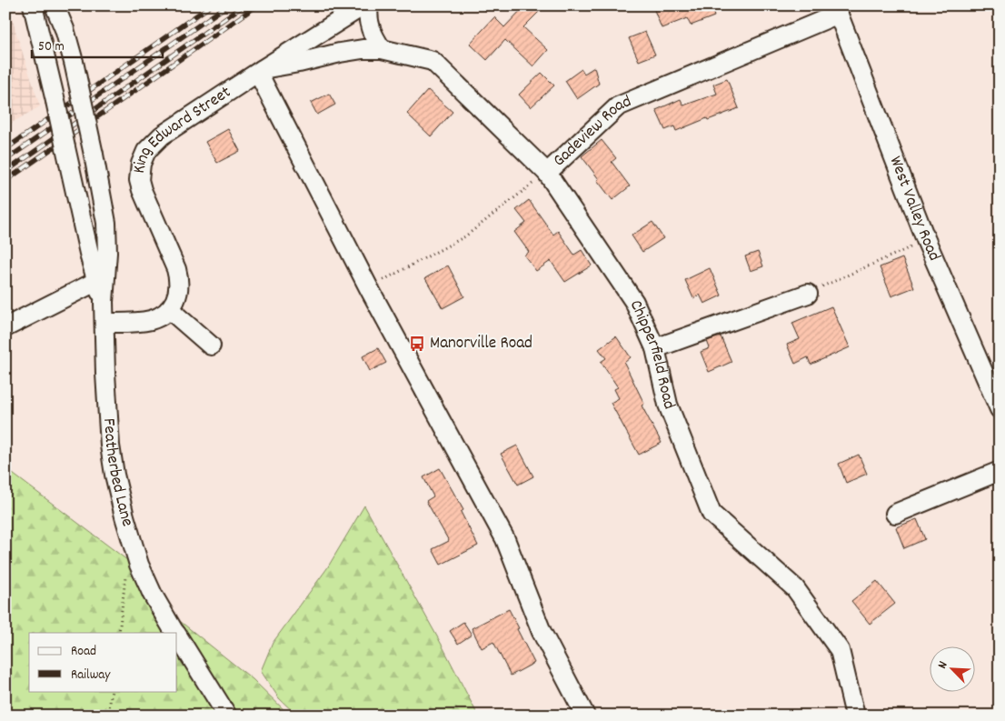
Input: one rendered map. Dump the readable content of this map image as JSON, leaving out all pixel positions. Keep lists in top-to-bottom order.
{
  "streets": {
    "street": [
      "Gadeview Road",
      "King Edward Street",
      "West Valley Road",
      "Chipperfield Road",
      "Featherbed Lane"
    ]
  },
  "crossings": [
    ["Gadeview Road", "West Valley Road"],
    ["Gadeview Road", "Chipperfield Road"],
    ["King Edward Street", "Chipperfield Road"]
  ],
  "places": {
    "bus stop": ["Manorville Road"]
  },
  "legend": ["Road", "Railway"],
  "scale_bar": "50 m",
  "north": "top left"
}
